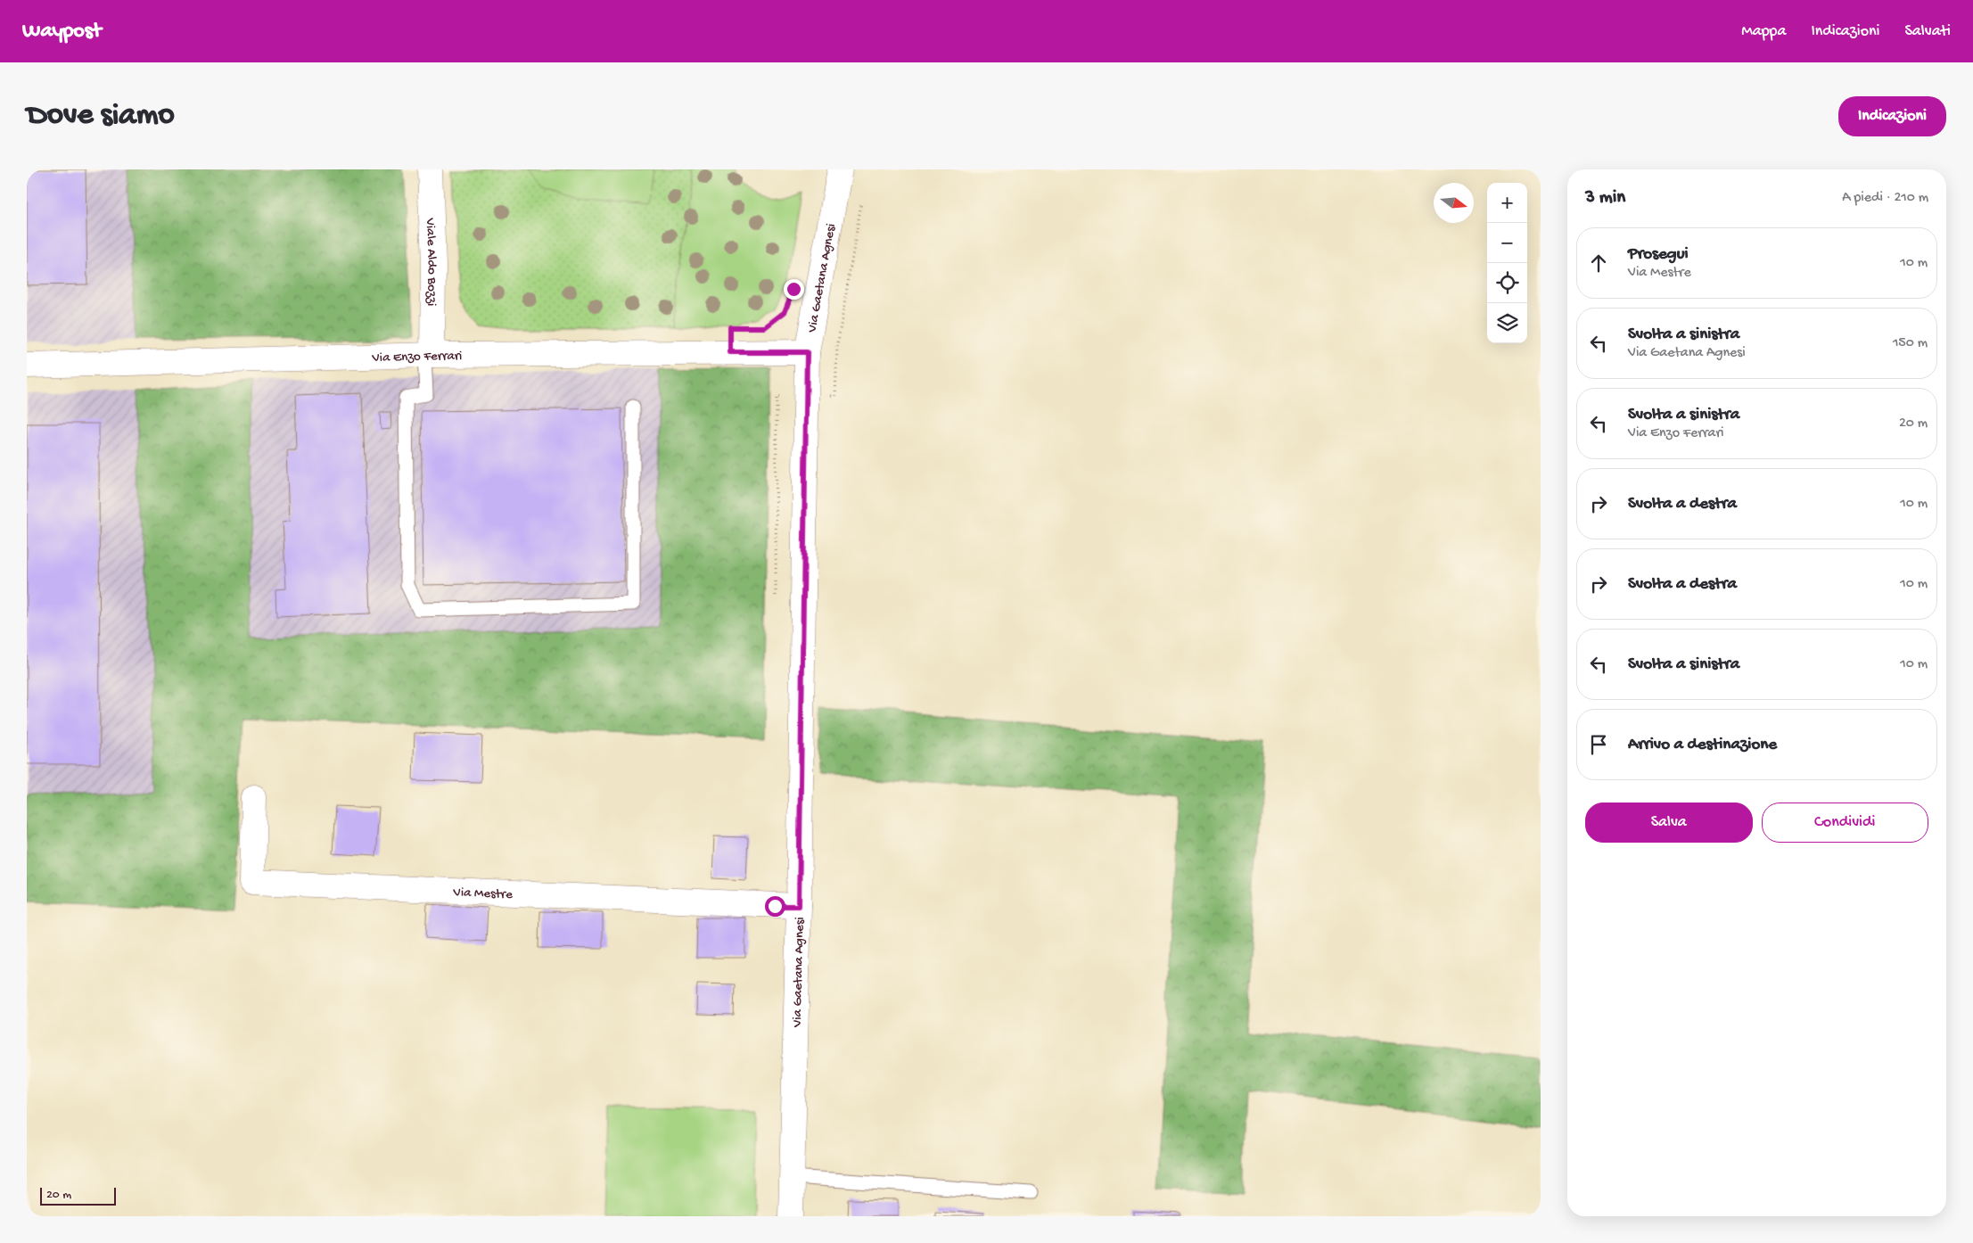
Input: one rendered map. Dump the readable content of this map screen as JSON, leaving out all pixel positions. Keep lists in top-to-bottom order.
{
  "streets": {
    "street": [
      "Viale Aldo Bozzi",
      "Via Gaetana Agnesi",
      "Via Enzo Ferrari",
      "Via Mestre"
    ]
  },
  "crossings": [
    ["Viale Aldo Bozzi", "Via Enzo Ferrari"],
    ["Via Gaetana Agnesi", "Via Enzo Ferrari"],
    ["Via Gaetana Agnesi", "Via Mestre"]
  ],
  "scale_bar": "20 m",
  "north": "right",
  "page": {
    "header": "Waypost",
    "nav": ["Mappa", "Indicazioni", "Salvati"],
    "buttons": [
      "Indicazioni",
      ["Salva", "Condividi"]
    ],
    "title": "Dove siamo",
    "heading": ["3 min", "A piedi · 210 m"],
    "map_buttons": ["+", "−"],
    "list": [
      ["Prosegui", "Via Mestre", "10 m"],
      ["Svolta a sinistra", "Via Gaetana Agnesi", "150 m"],
      ["Svolta a sinistra", "Via Enzo Ferrari", "20 m"],
      ["Svolta a destra", "10 m"],
      ["Svolta a destra", "10 m"],
      ["Svolta a sinistra", "10 m"],
      "Arrivo a destinazione"
    ],
    "scale": "20 m"
  }
}
